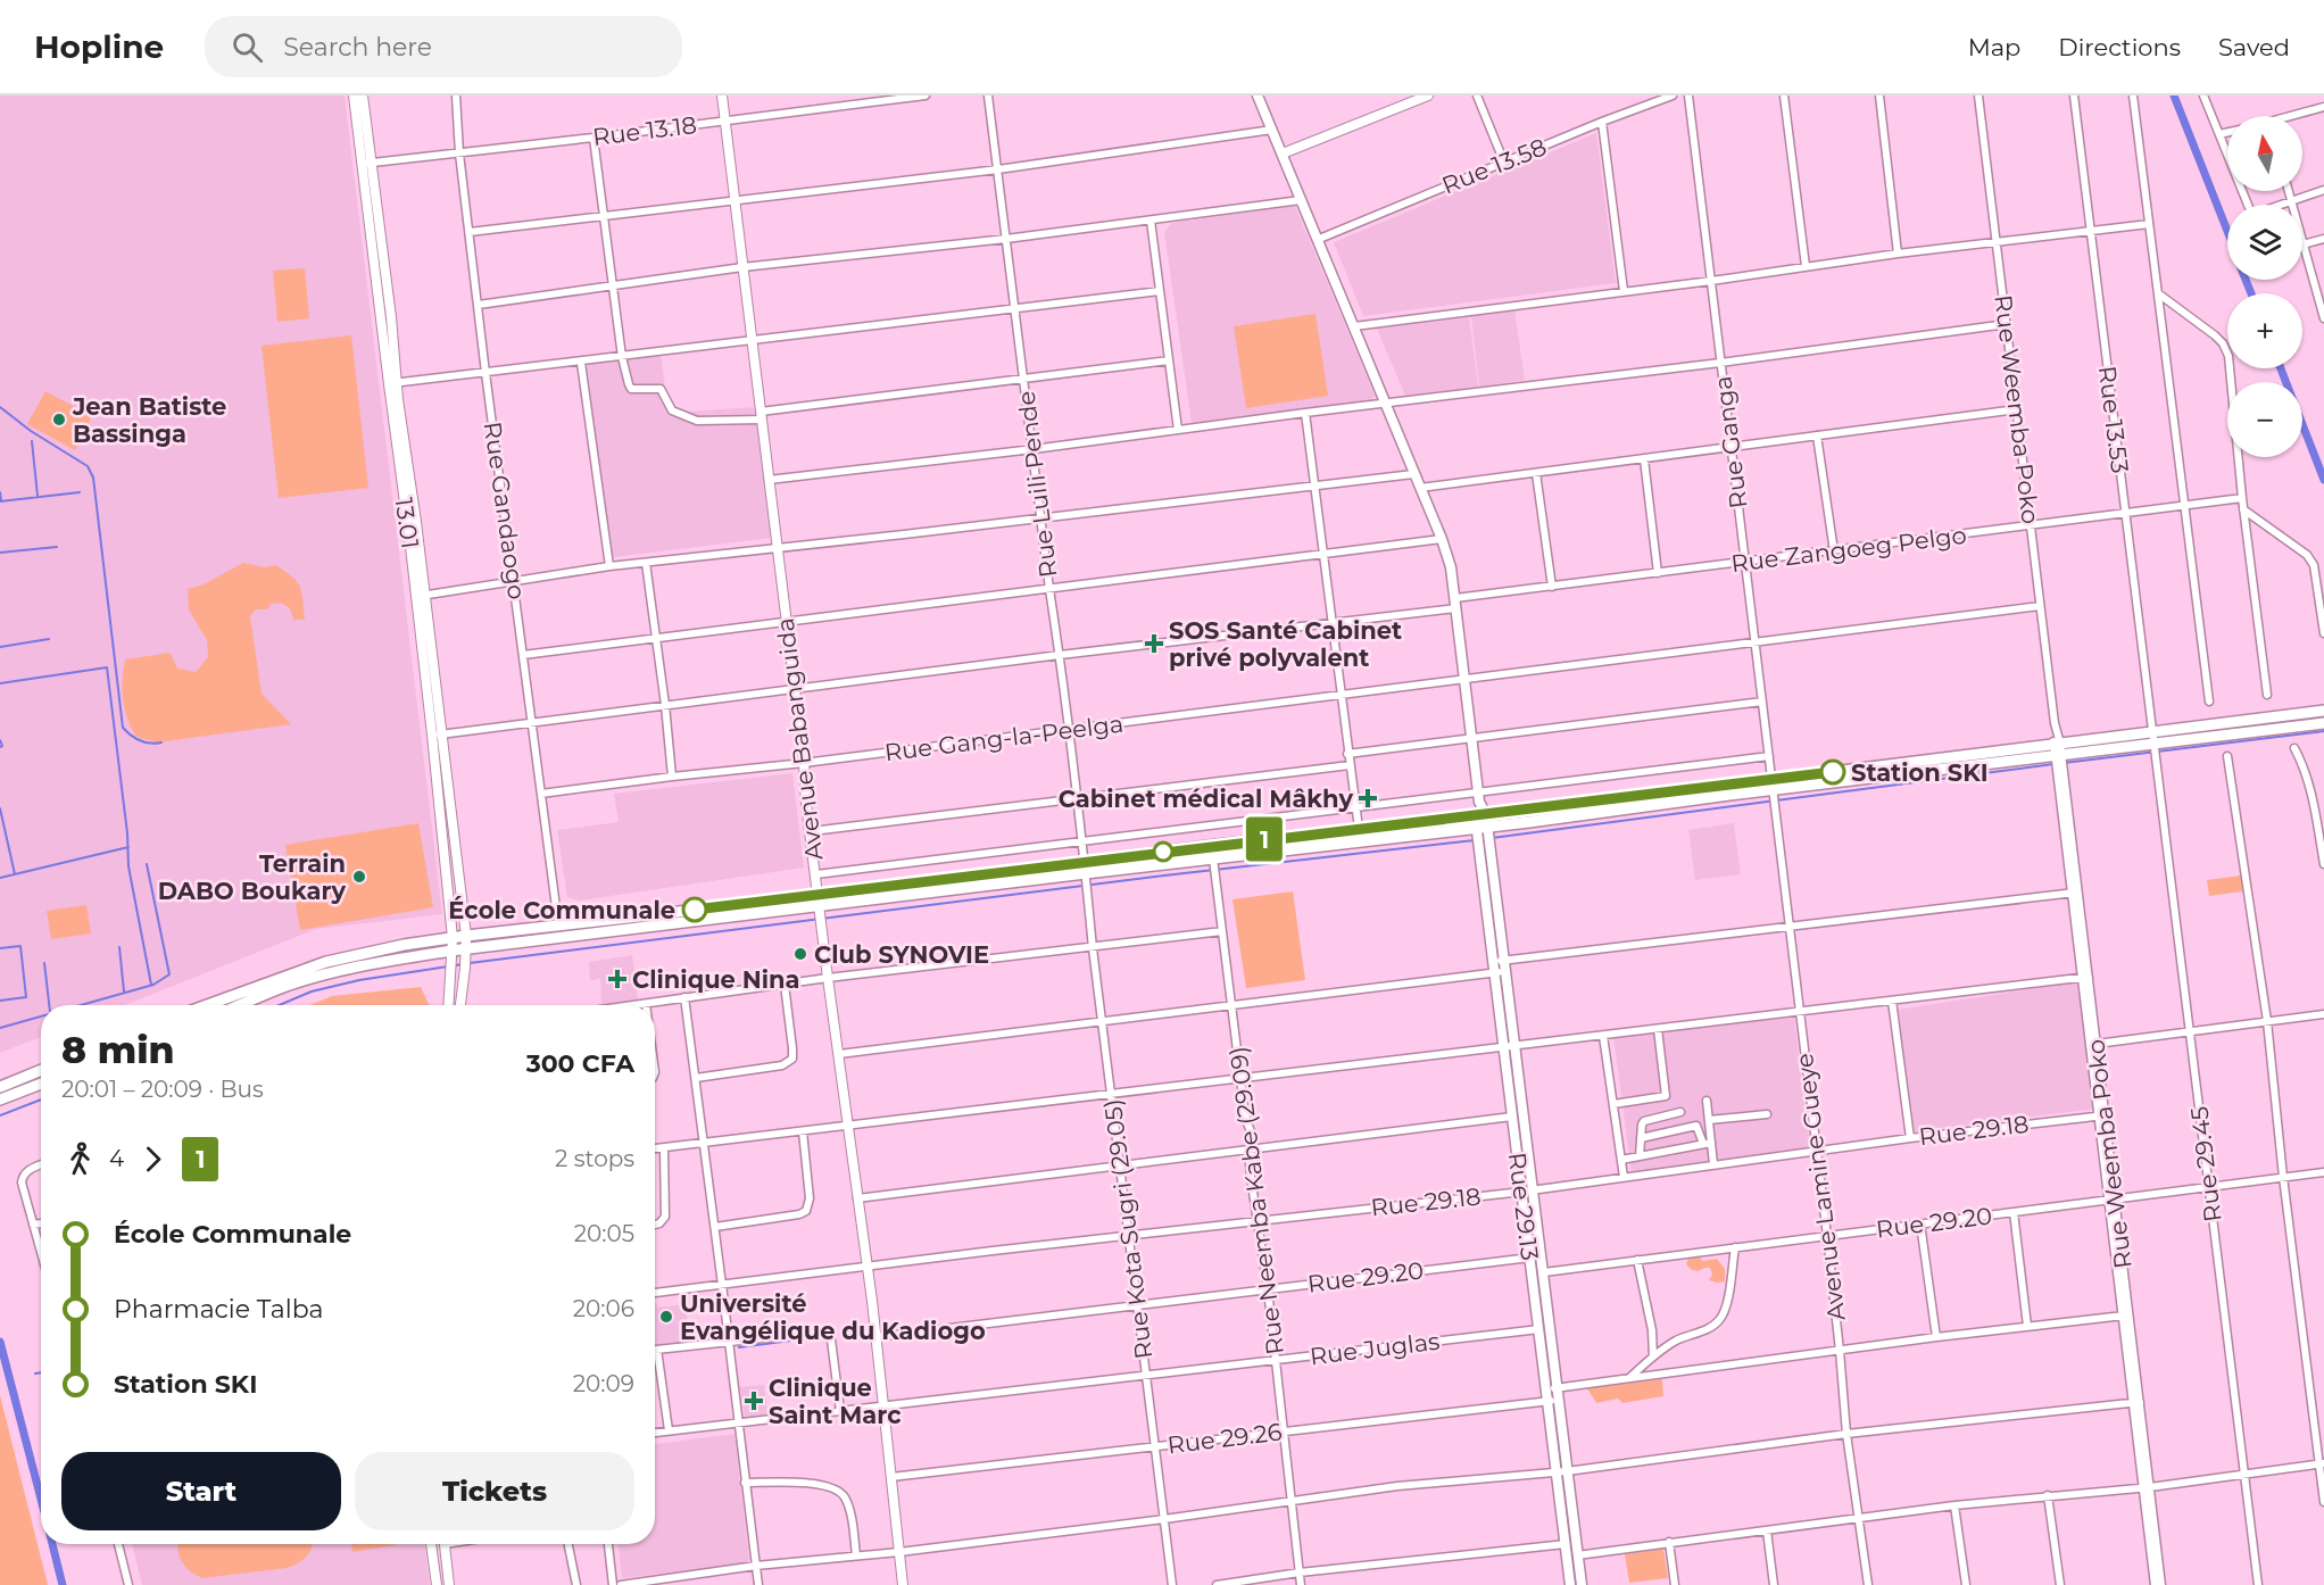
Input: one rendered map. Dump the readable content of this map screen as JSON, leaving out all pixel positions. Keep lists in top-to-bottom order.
{
  "streets": {
    "main road": ["Rue 29.13"],
    "street": [
      "Rue 13.18",
      "Rue 13.58",
      "Rue Weemba Poko",
      "Rue 13.53",
      "Rue Ganga",
      "Rue Luili Pende",
      "Rue Gandaogo",
      "13.01",
      "Rue Zangoeg Pelgo",
      "Rue Gang-la-Peelga",
      "Avenue Babanguida",
      "Rue 29.18",
      "Rue 29.45",
      "Avenue Lamine Gueye",
      "Rue Neemba Kabe (29.09)",
      "Rue 29.20",
      "Rue Kota Sugri (29.05)",
      "Rue Juglas",
      "Rue 29.26"
    ]
  },
  "crossings": [
    ["Rue 13.18", "Rue Gandaogo"],
    ["Rue 13.18", "13.01"],
    ["Rue 13.18", "Avenue Babanguida"],
    ["Rue Weemba Poko", "Rue Zangoeg Pelgo"],
    ["Rue Weemba Poko", "Rue Gang-la-Peelga"],
    ["Rue Weemba Poko", "Rue 29.18"],
    ["Rue Weemba Poko", "Rue 29.20"],
    ["Rue 13.53", "Rue Zangoeg Pelgo"],
    ["Rue 13.53", "Rue 29.45"],
    ["Rue Ganga", "Rue Zangoeg Pelgo"],
    ["Rue Ganga", "Rue Gang-la-Peelga"],
    ["Rue Ganga", "Avenue Lamine Gueye"],
    ["Rue Luili Pende", "Rue Zangoeg Pelgo"],
    ["Rue Luili Pende", "Rue Gang-la-Peelga"],
    ["Rue Luili Pende", "Rue Kota Sugri (29.05)"],
    ["Rue Gandaogo", "Rue Zangoeg Pelgo"],
    ["Rue Gandaogo", "Rue Gang-la-Peelga"],
    ["13.01", "Rue Zangoeg Pelgo"],
    ["Rue Zangoeg Pelgo", "Avenue Babanguida"],
    ["Rue Gang-la-Peelga", "Avenue Babanguida"],
    ["Avenue Babanguida", "Rue 29.18"],
    ["Avenue Babanguida", "Rue 29.20"],
    ["Avenue Babanguida", "Rue Juglas"],
    ["Avenue Babanguida", "Rue 29.26"],
    ["Rue 29.18", "Avenue Lamine Gueye"],
    ["Rue 29.18", "Rue Neemba Kabe (29.09)"],
    ["Rue 29.18", "Rue 29.13"],
    ["Rue 29.18", "Rue Kota Sugri (29.05)"],
    ["Rue 29.45", "Rue 29.20"],
    ["Avenue Lamine Gueye", "Rue 29.20"],
    ["Rue Neemba Kabe (29.09)", "Rue 29.20"],
    ["Rue Neemba Kabe (29.09)", "Rue Juglas"],
    ["Rue Neemba Kabe (29.09)", "Rue 29.26"],
    ["Rue 29.13", "Rue 29.20"],
    ["Rue 29.13", "Rue Juglas"],
    ["Rue 29.20", "Rue Kota Sugri (29.05)"],
    ["Rue Kota Sugri (29.05)", "Rue Juglas"],
    ["Rue Kota Sugri (29.05)", "Rue 29.26"]
  ],
  "places": {
    "other": [
      "Jean Batiste Bassinga",
      "Station SKI",
      "Terrain DABO Boukary",
      "École Communale",
      "Club SYNOVIE",
      "Université Evangélique du Kadiogo"
    ],
    "health": [
      "SOS Santé Cabinet privé polyvalent",
      "Cabinet médical Mâkhy",
      "Clinique Nina",
      "Clinique Saint Marc"
    ]
  },
  "lines": ["bus line 1"],
  "north": "top",
  "page": {
    "header": "Hopline",
    "search": "Search here",
    "nav": ["Map", "Directions", "Saved"],
    "on_map": "1",
    "map_buttons": ["+", "−"],
    "heading": ["8 min", "20:01 – 20:09 · Bus", "300 CFA"],
    "legs": ["4", "1", "2 stops"],
    "list": [
      {
        "name": "École Communale",
        "value": "20:05"
      },
      {
        "name": "Pharmacie Talba",
        "value": "20:06"
      },
      {
        "name": "Station SKI",
        "value": "20:09"
      }
    ],
    "buttons": ["Start", "Tickets"]
  }
}
